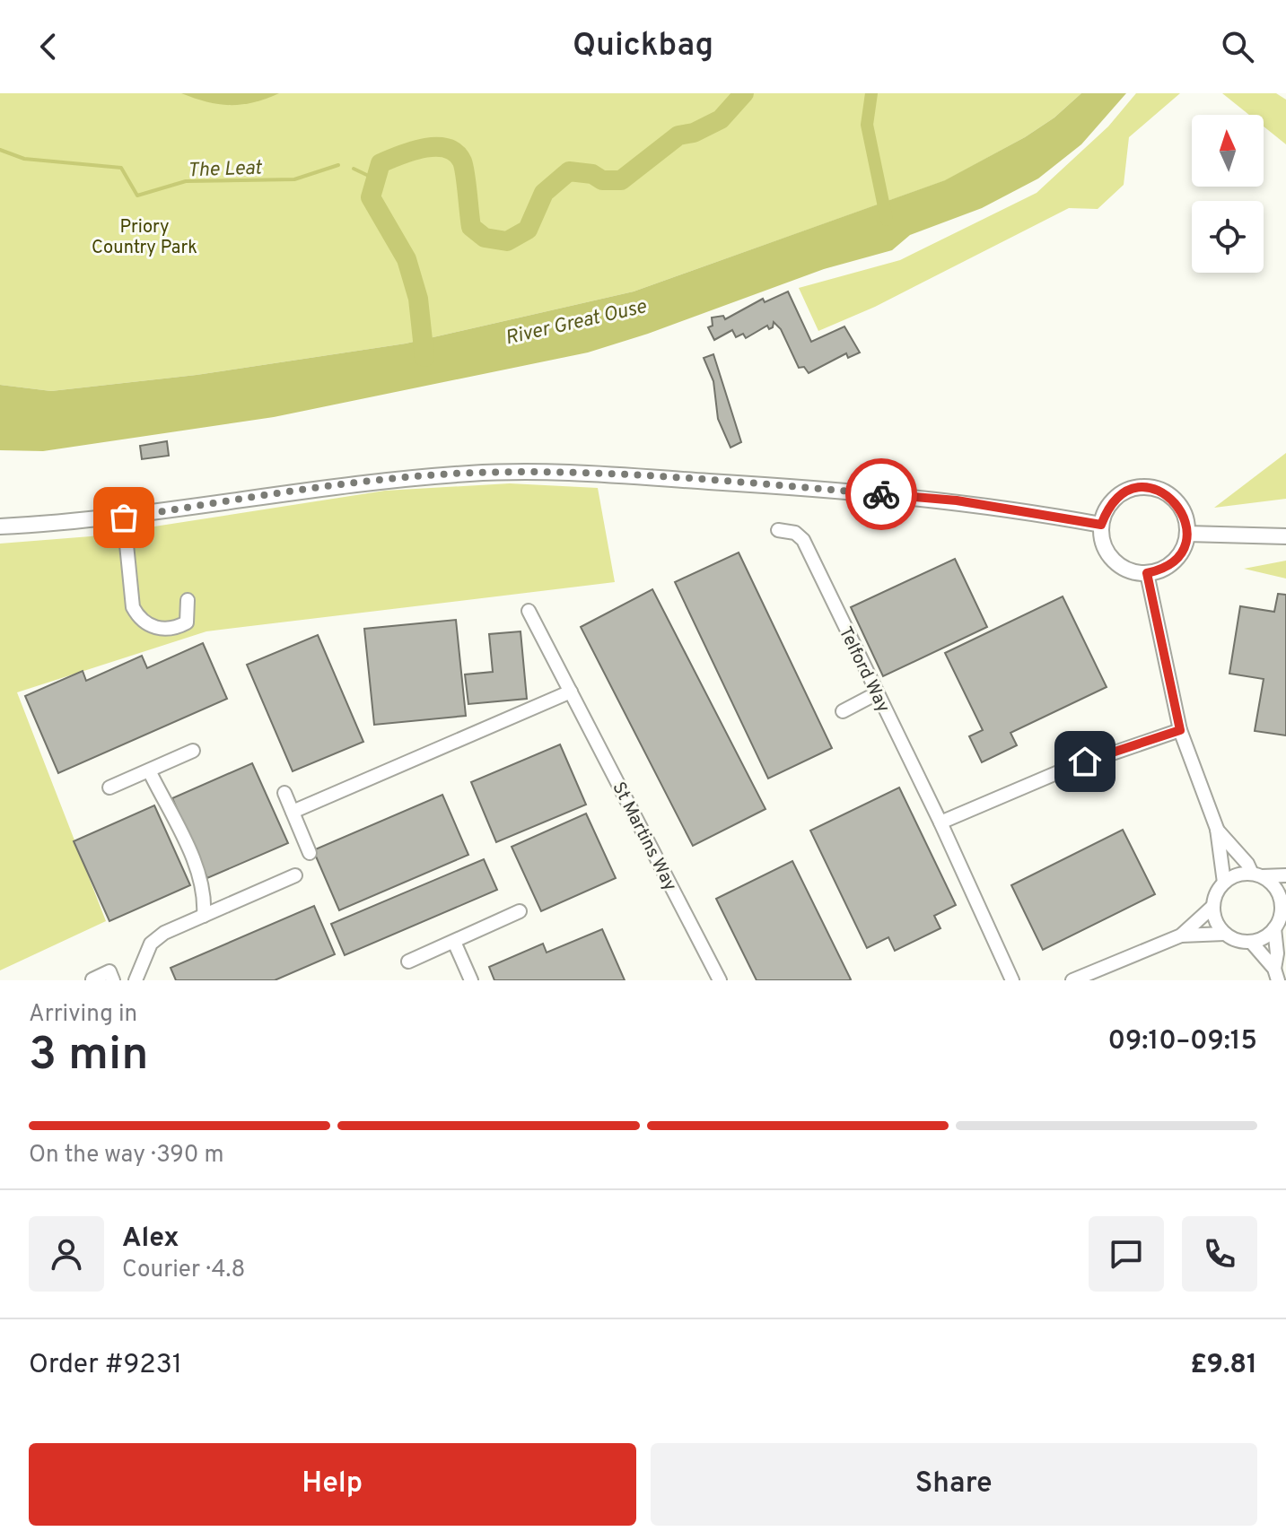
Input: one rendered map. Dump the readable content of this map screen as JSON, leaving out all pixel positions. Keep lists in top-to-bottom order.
{
  "streets": {
    "street": ["Telford Way", "St Martins Way"]
  },
  "water": ["The Leat", "River Great Ouse"],
  "parks": ["Priory Country Park"],
  "north": "top",
  "page": {
    "header": "Quickbag",
    "heading": ["3 min", "Arriving in", "09:10–09:15"],
    "panel": [
      "Alex",
      "Courier · 4.8",
      "Order #9231",
      "£9.81"
    ],
    "bar": "On the way · 390 m",
    "buttons": ["Help", "Share"]
  }
}
